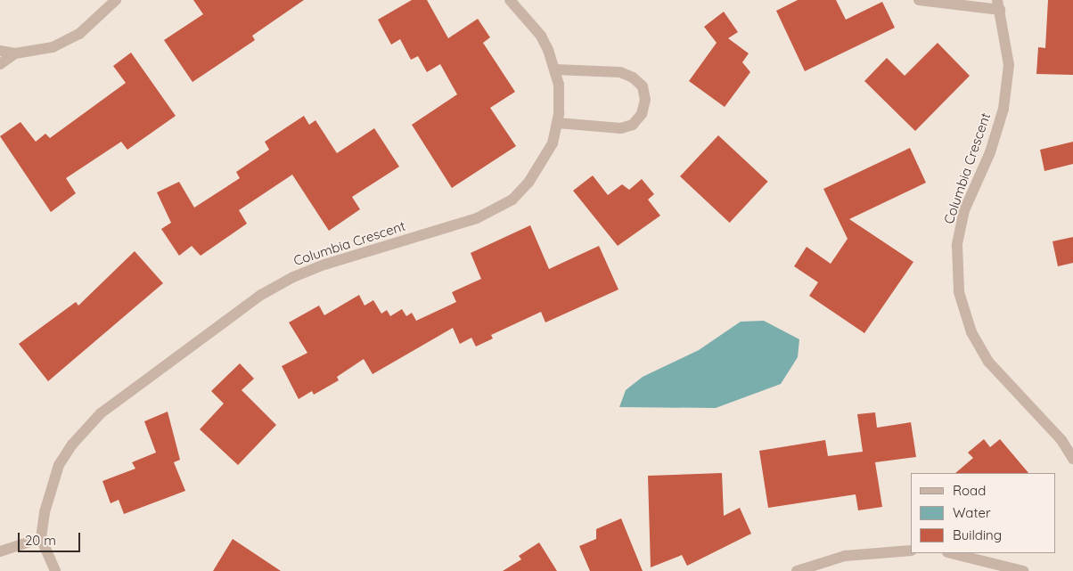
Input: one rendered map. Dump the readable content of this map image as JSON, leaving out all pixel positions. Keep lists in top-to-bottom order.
{
  "streets": {
    "street": ["Columbia Crescent"]
  },
  "legend": ["Road", "Water", "Building"],
  "scale_bar": "20 m"
}
